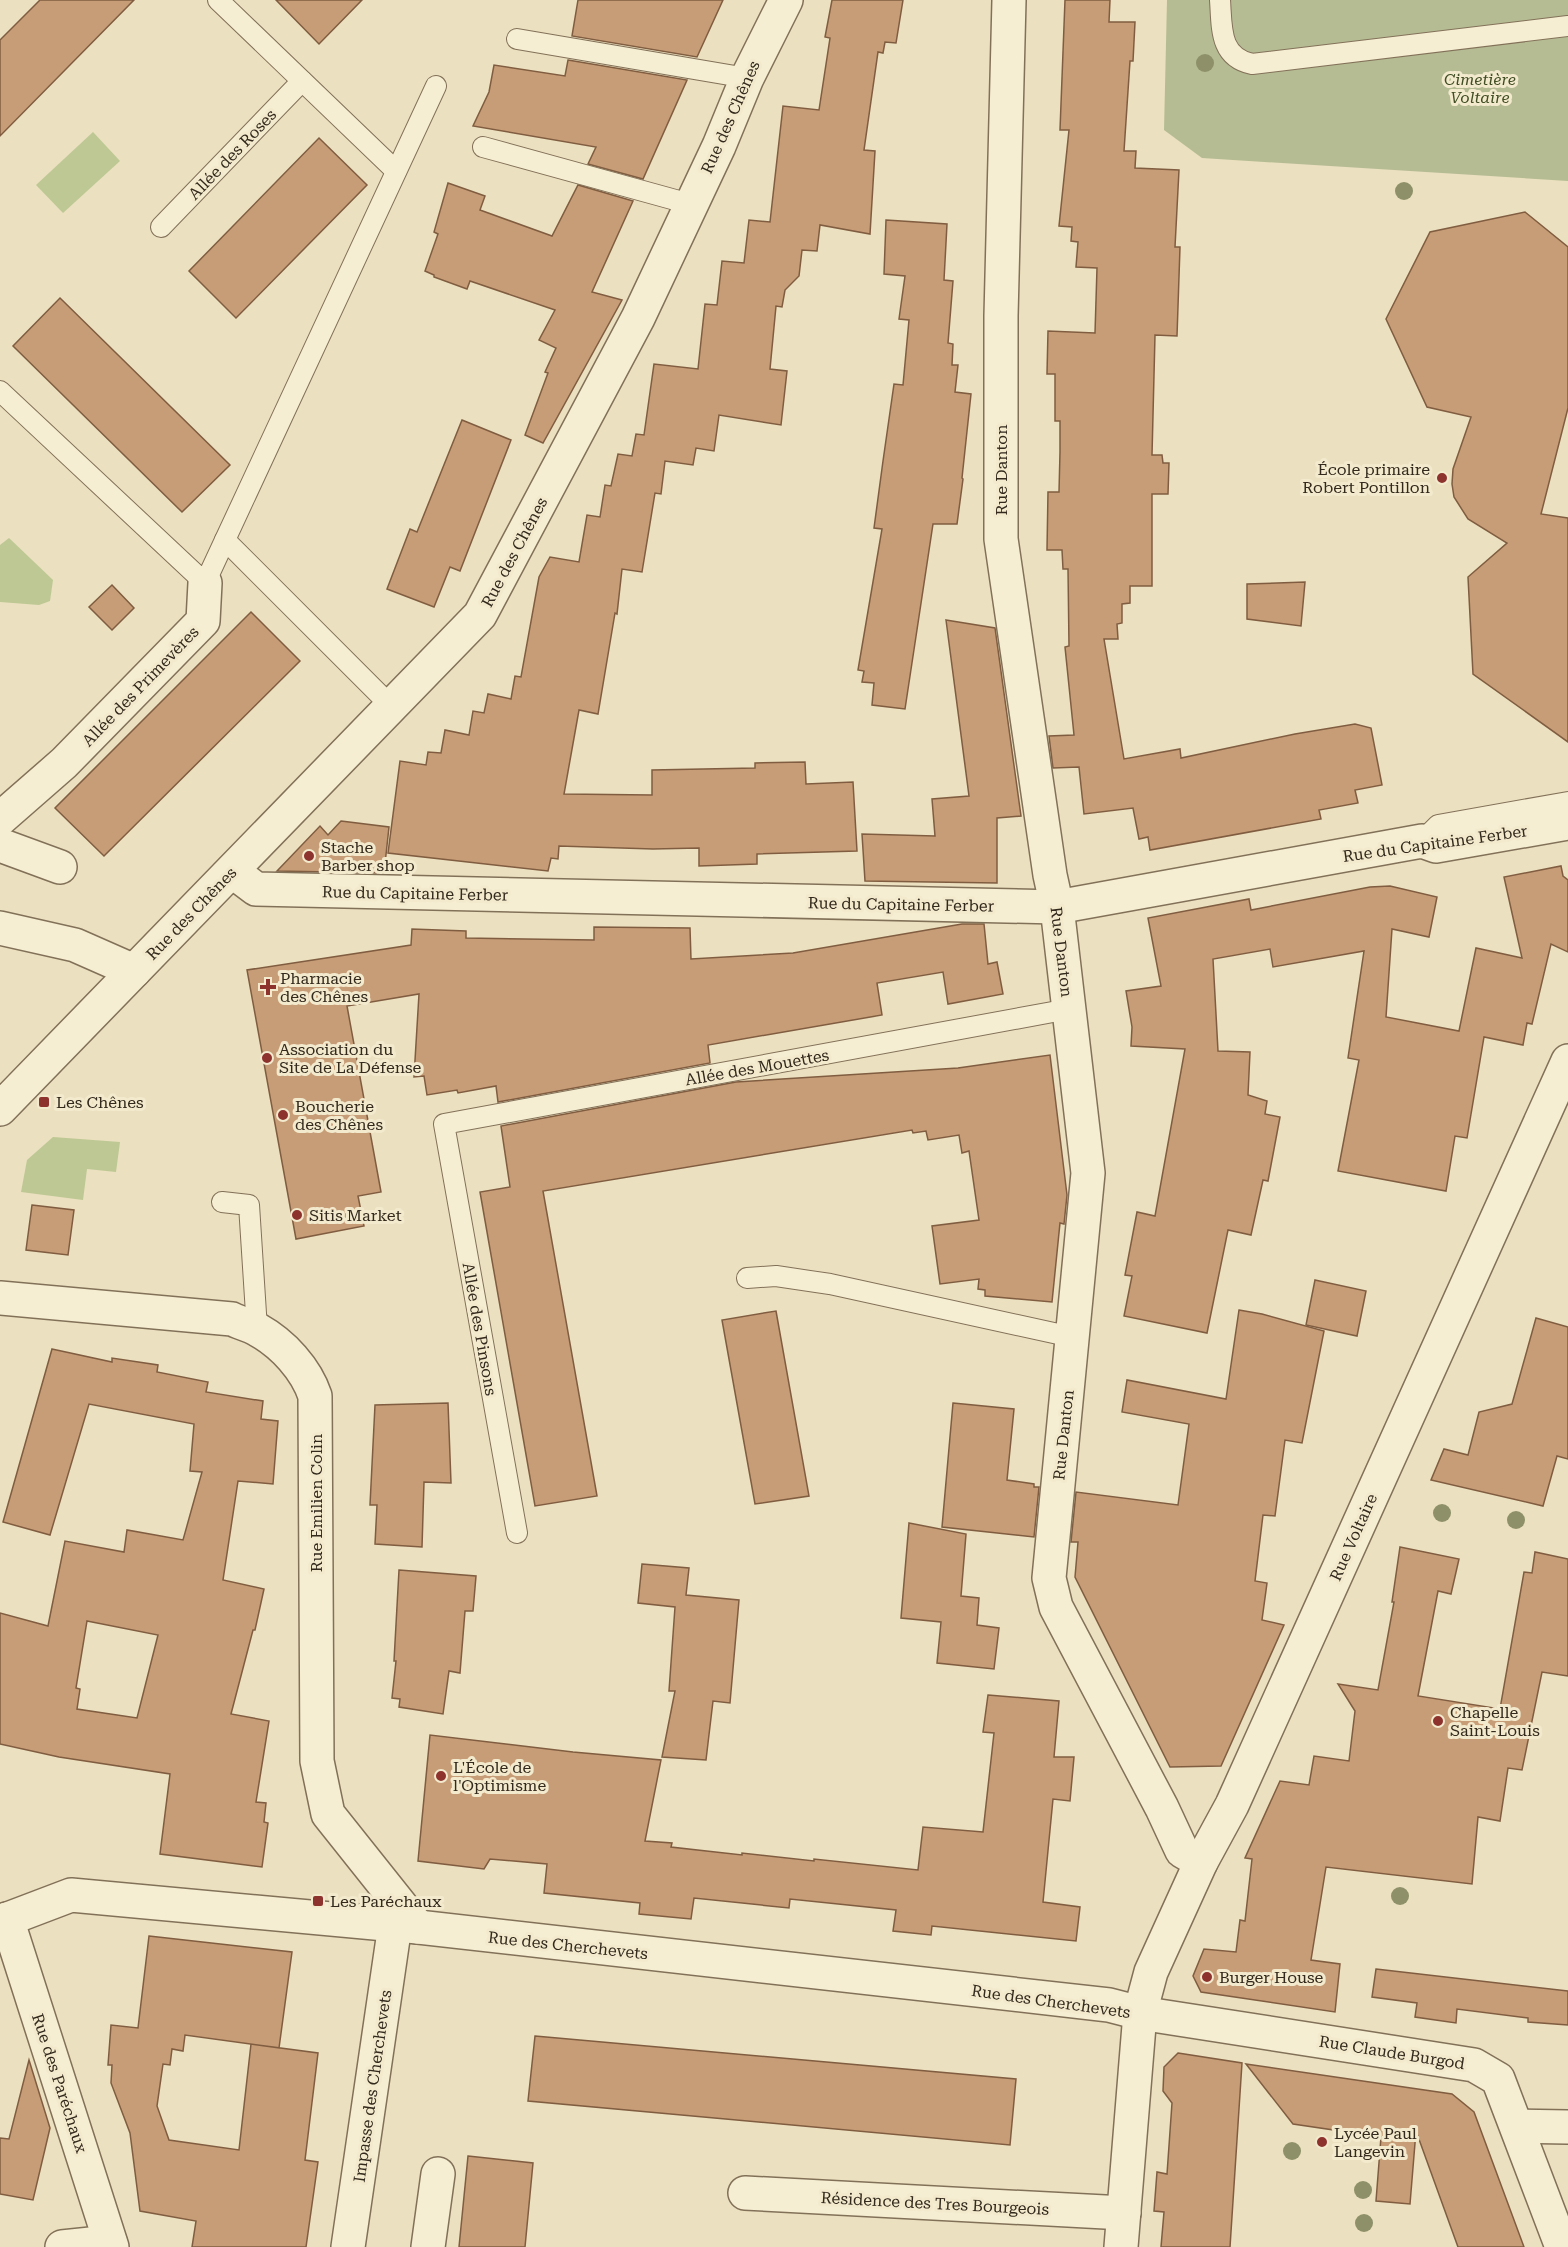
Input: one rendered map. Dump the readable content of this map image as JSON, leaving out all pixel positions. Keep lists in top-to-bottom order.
{
  "streets": {
    "street": [
      "Rue des Chênes",
      "Rue Danton",
      "Allée des Primevères",
      "Rue du Capitaine Ferber",
      "Rue Emilien Colin",
      "Rue Voltaire",
      "Rue des Cherchevets",
      "Rue Claude Burgod",
      "Rue des Paréchaux",
      "Impasse des Cherchevets",
      "Résidence des Tres Bourgeois"
    ],
    "lane": ["Allée des Roses", "Allée des Mouettes", "Allée des Pinsons"]
  },
  "crossings": [
    ["Rue des Chênes", "Rue du Capitaine Ferber"],
    ["Rue Danton", "Rue du Capitaine Ferber"],
    ["Rue Danton", "Allée des Mouettes"],
    ["Rue Danton", "Rue Voltaire"],
    ["Allée des Mouettes", "Allée des Pinsons"],
    ["Rue Emilien Colin", "Rue des Cherchevets"],
    ["Rue Emilien Colin", "Impasse des Cherchevets"],
    ["Rue Voltaire", "Rue des Cherchevets"],
    ["Rue Voltaire", "Rue Claude Burgod"],
    ["Rue Voltaire", "Résidence des Tres Bourgeois"],
    ["Rue des Cherchevets", "Rue Claude Burgod"],
    ["Rue des Cherchevets", "Rue des Paréchaux"],
    ["Rue des Cherchevets", "Impasse des Cherchevets"]
  ],
  "parks": ["Cimetière Voltaire"],
  "places": {
    "other": [
      "École primaire Robert Pontillon",
      "Stache Barber shop",
      "Association du Site de La Défense",
      "Boucherie des Chênes",
      "Sitis Market",
      "Chapelle Saint-Louis",
      "L'École de l'Optimisme",
      "Burger House",
      "Lycée Paul Langevin"
    ],
    "health": ["Pharmacie des Chênes"],
    "transit": ["Les Chênes", "Les Paréchaux"]
  }
}
